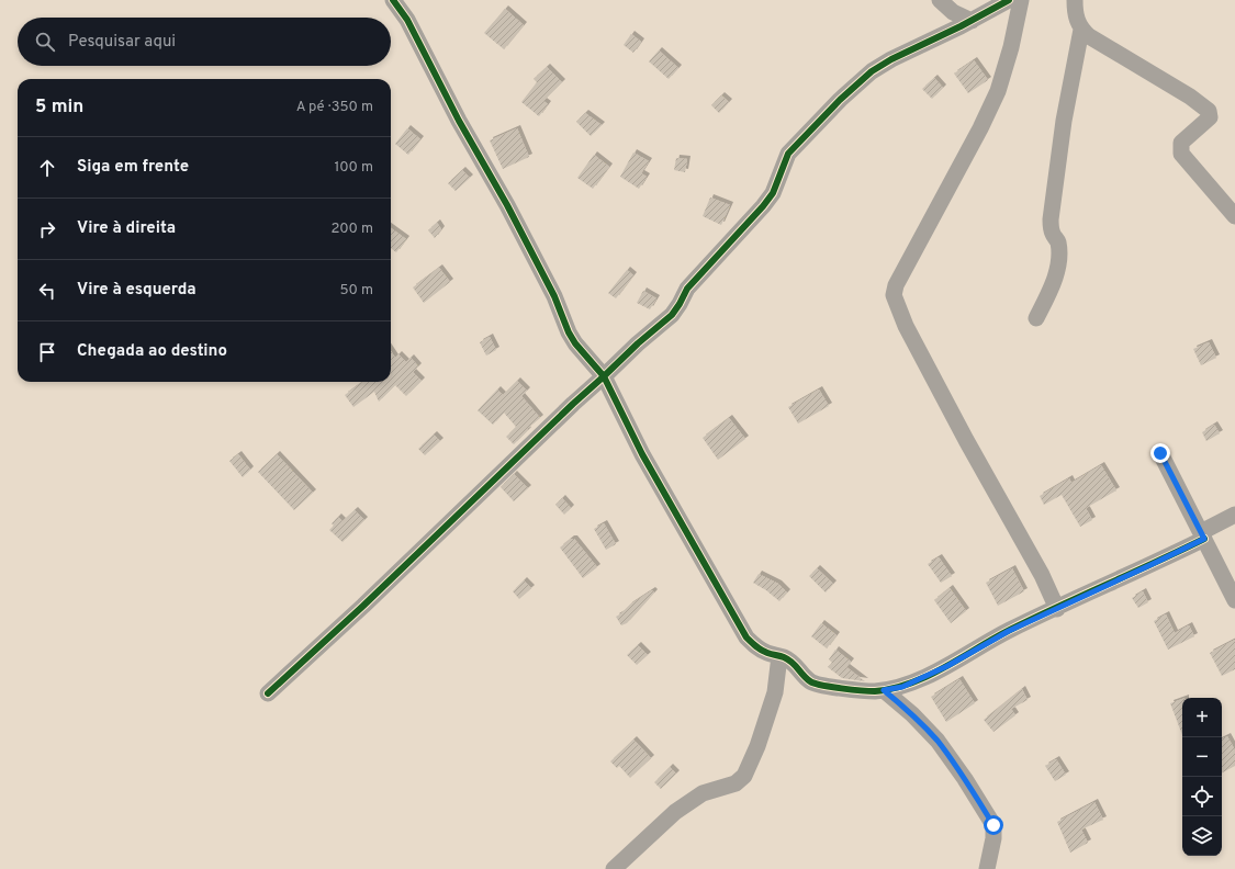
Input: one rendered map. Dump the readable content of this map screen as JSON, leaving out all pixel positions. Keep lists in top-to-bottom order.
{
  "page": {
    "search": "Pesquisar aqui",
    "heading": ["5 min", "A pé · 350 m"],
    "list": [
      ["Siga em frente", "100 m"],
      ["Vire à direita", "200 m"],
      ["Vire à esquerda", "50 m"],
      "Chegada ao destino"
    ],
    "map_buttons": ["+", "−"]
  }
}
